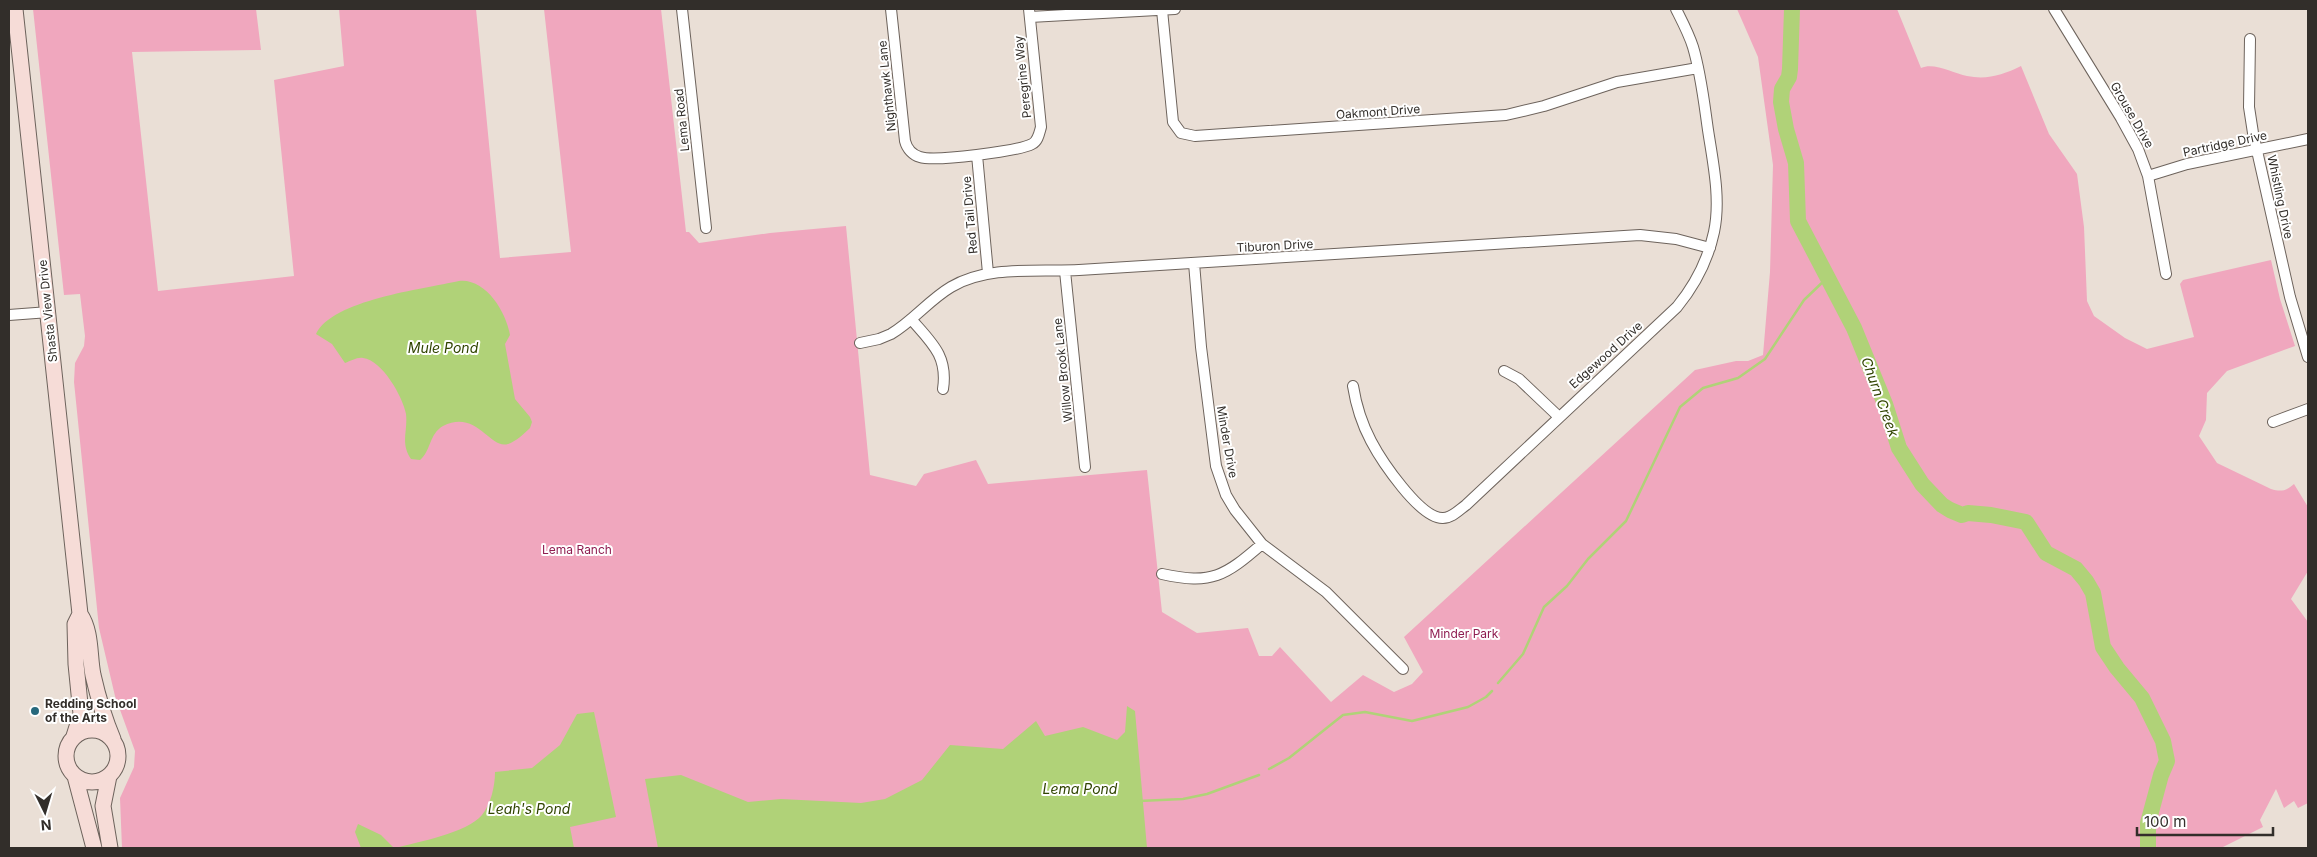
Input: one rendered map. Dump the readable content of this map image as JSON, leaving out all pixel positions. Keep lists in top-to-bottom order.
{
  "streets": {
    "main road": ["Shasta View Drive"],
    "street": [
      "Peregrine Way",
      "Nighthawk Lane",
      "Oakmont Drive",
      "Grouse Drive",
      "Lema Road",
      "Partridge Drive",
      "Whistling Drive",
      "Red Tail Drive",
      "Tiburon Drive",
      "Edgewood Drive",
      "Willow Brook Lane",
      "Minder Drive"
    ]
  },
  "crossings": [
    ["Peregrine Way", "Nighthawk Lane"],
    ["Peregrine Way", "Red Tail Drive"],
    ["Nighthawk Lane", "Red Tail Drive"],
    ["Oakmont Drive", "Edgewood Drive"],
    ["Grouse Drive", "Partridge Drive"],
    ["Partridge Drive", "Whistling Drive"],
    ["Red Tail Drive", "Tiburon Drive"],
    ["Tiburon Drive", "Edgewood Drive"],
    ["Tiburon Drive", "Willow Brook Lane"],
    ["Tiburon Drive", "Minder Drive"]
  ],
  "water": [
    "Mule Pond",
    "Churn Creek",
    "Lema Pond",
    "Leah's Pond"
  ],
  "parks": ["Lema Ranch", "Minder Park"],
  "places": ["Redding School of the Arts"],
  "scale_bar": "100 m",
  "north": "bottom"
}
